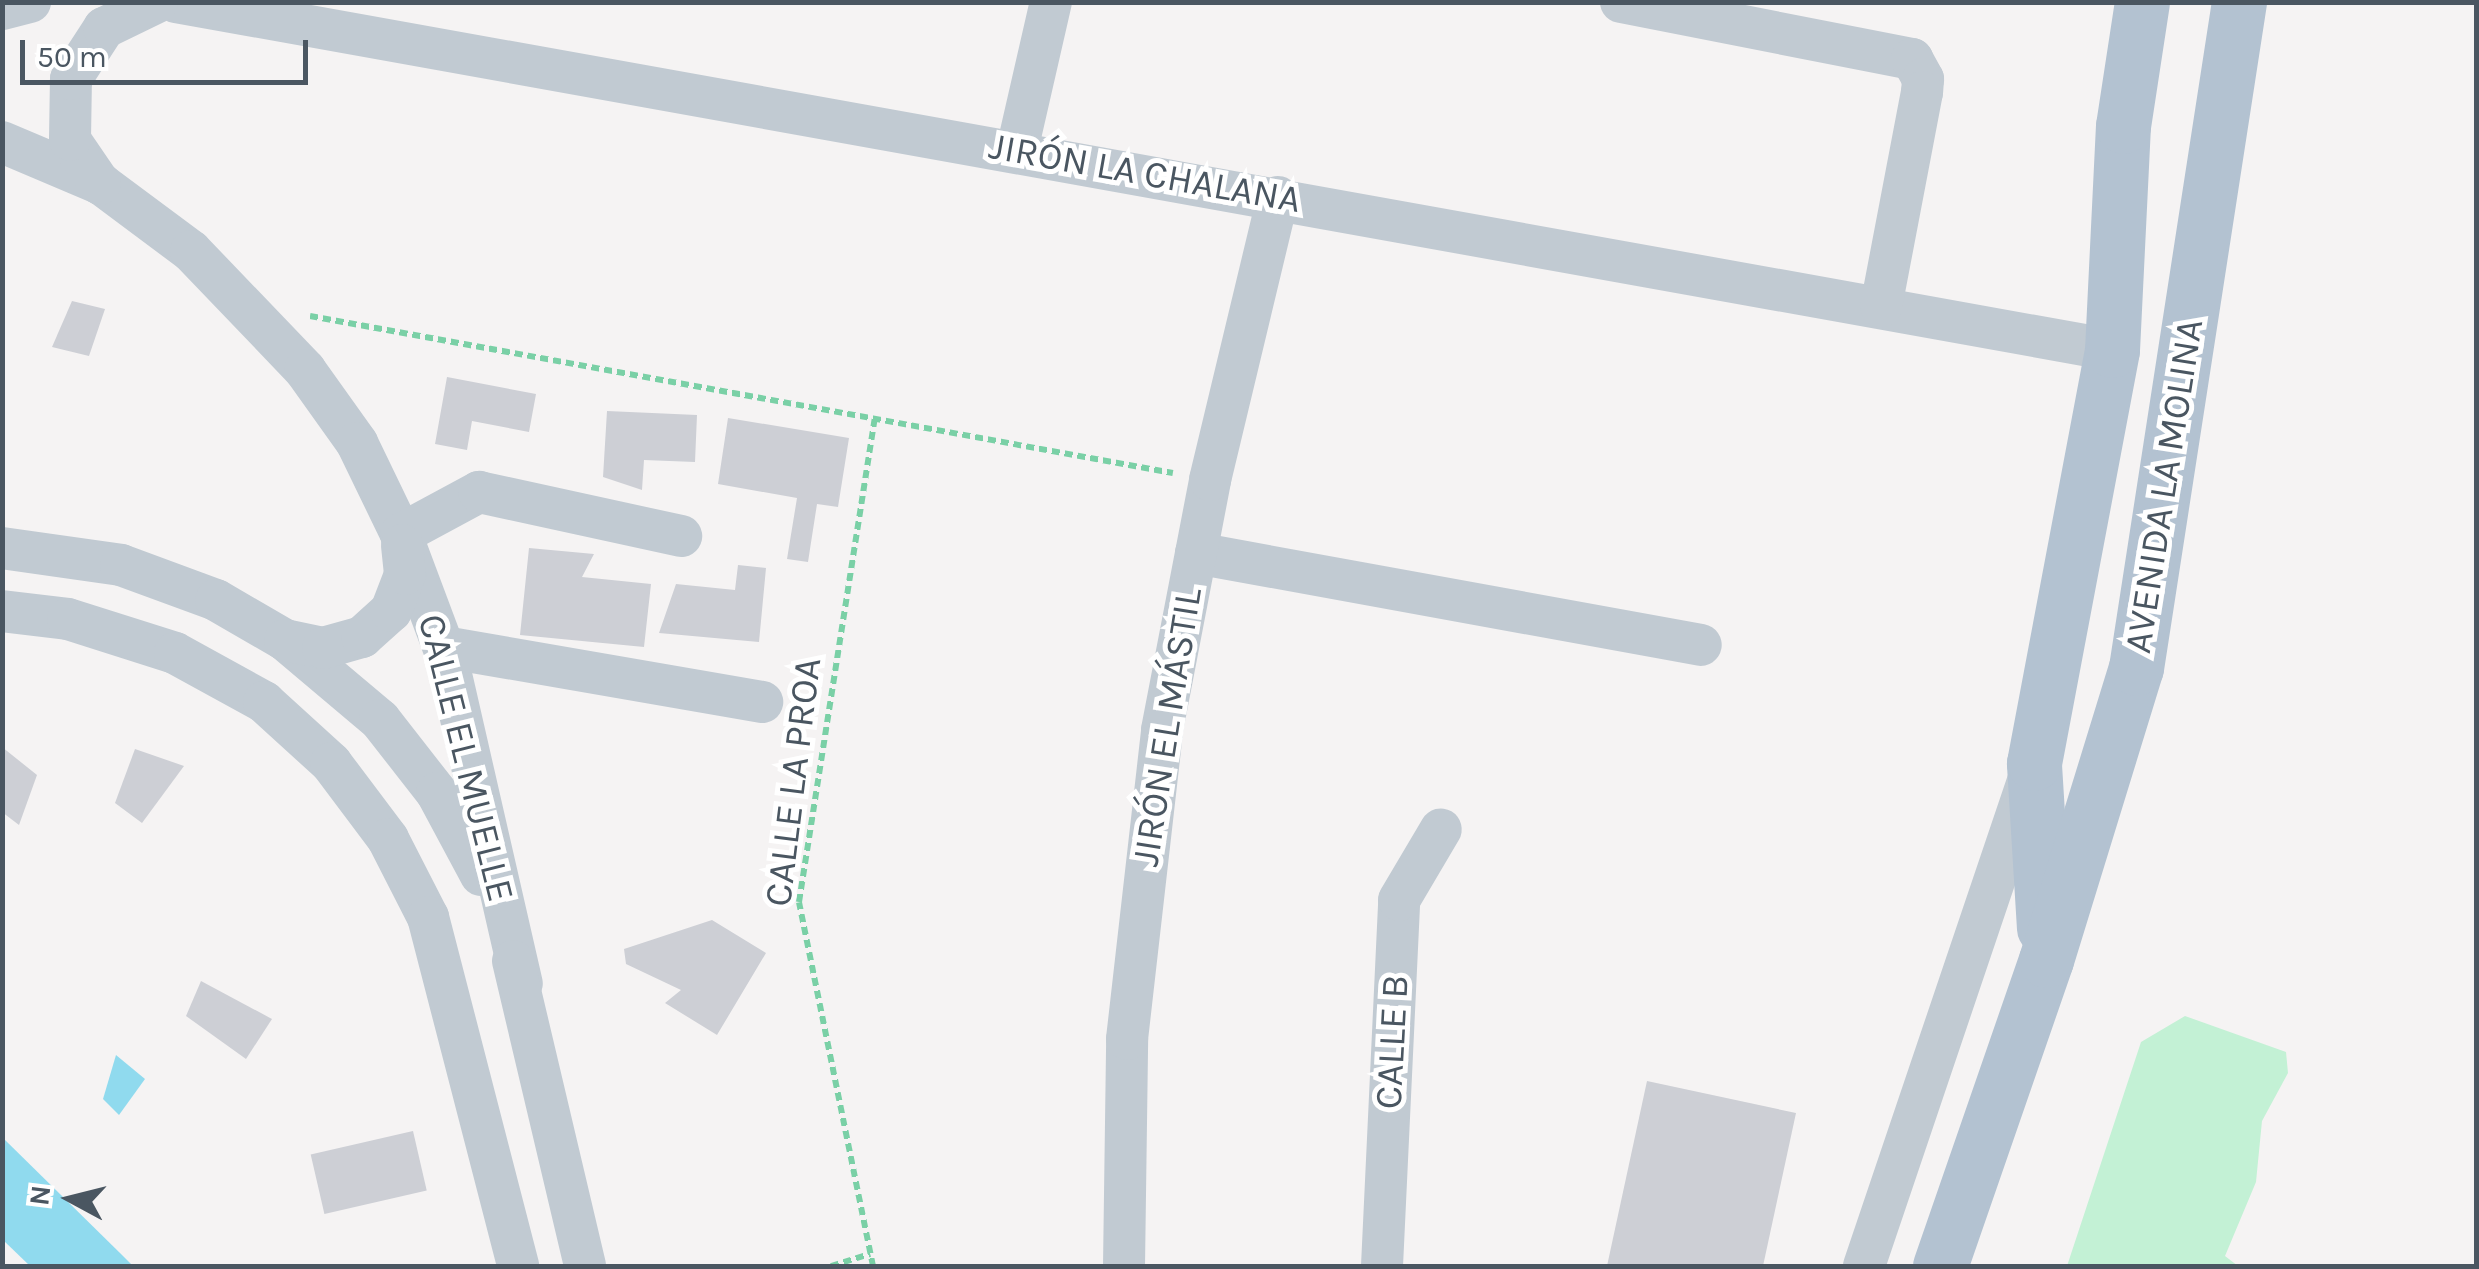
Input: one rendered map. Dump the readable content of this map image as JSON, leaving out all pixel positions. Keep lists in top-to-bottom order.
{
  "streets": {
    "main road": ["AVENIDA LA MOLINA"],
    "street": [
      "JIRÓN LA CHALANA",
      "JIRÓN EL MÁSTIL",
      "CALLE EL MUELLE",
      "CALLE B"
    ],
    "path": ["CALLE LA PROA"]
  },
  "crossings": [
    ["JIRÓN LA CHALANA", "AVENIDA LA MOLINA"],
    ["JIRÓN LA CHALANA", "JIRÓN EL MÁSTIL"]
  ],
  "scale_bar": "50 m",
  "north": "left"
}
